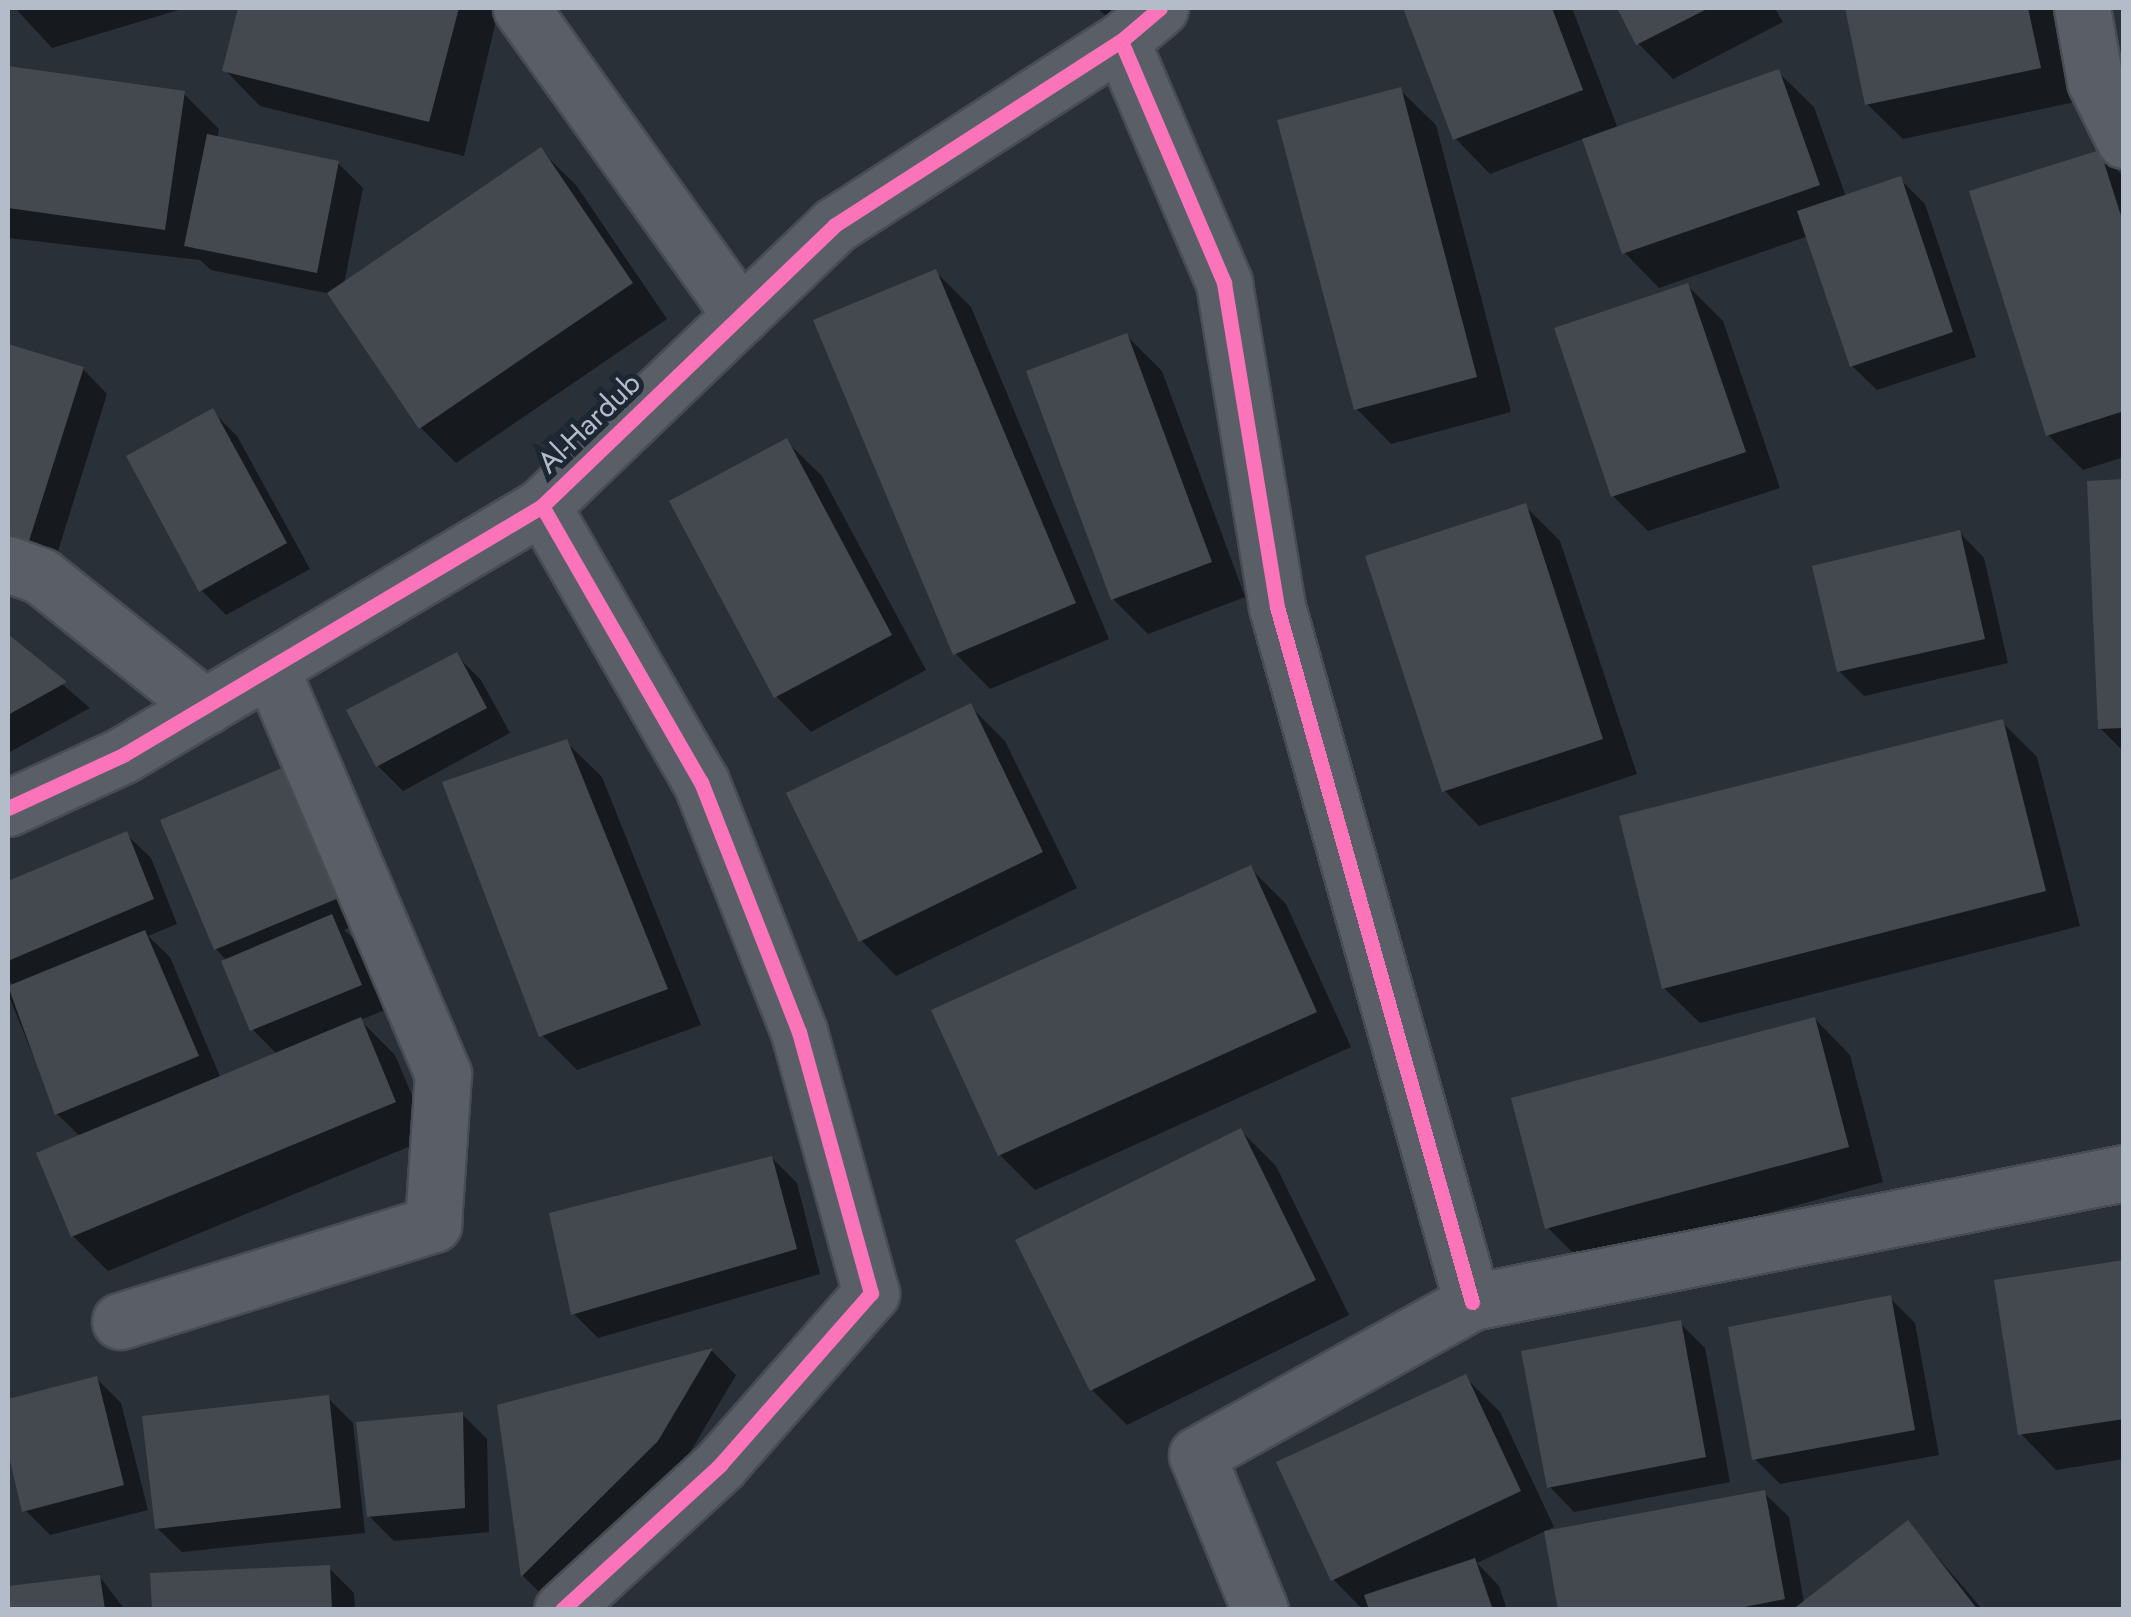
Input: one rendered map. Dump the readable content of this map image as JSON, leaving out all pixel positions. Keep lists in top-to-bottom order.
{
  "streets": {
    "street": ["Al-Hardub"]
  }
}
